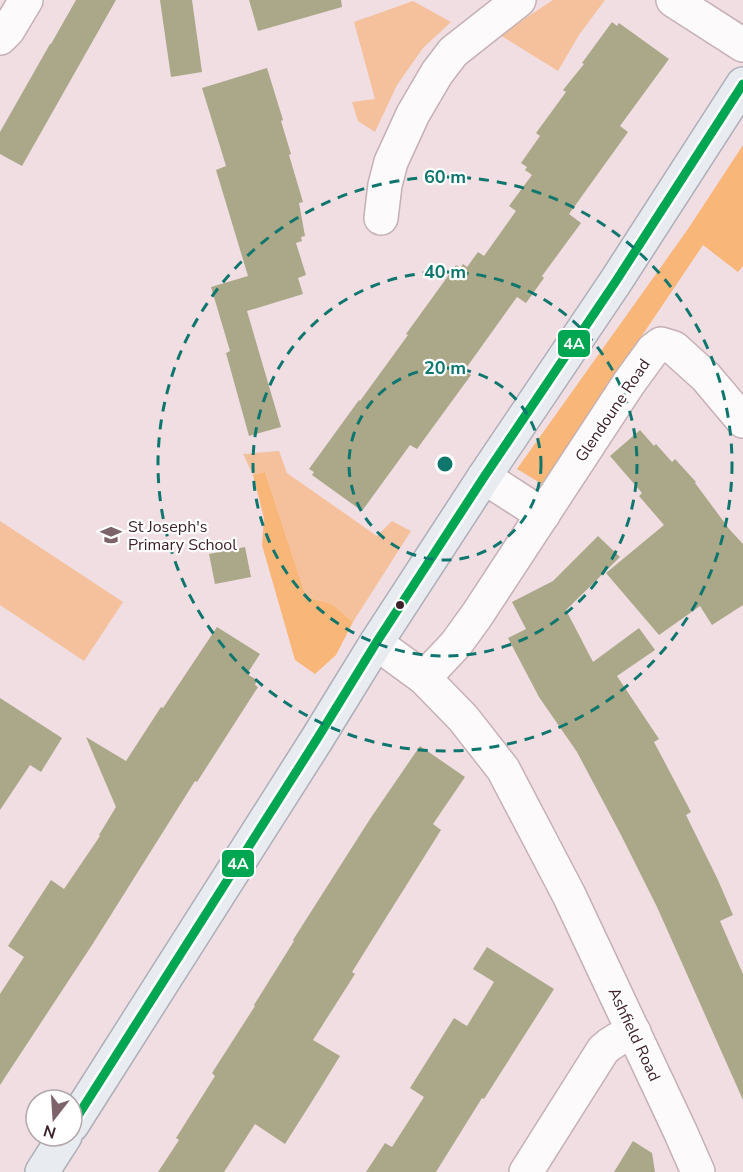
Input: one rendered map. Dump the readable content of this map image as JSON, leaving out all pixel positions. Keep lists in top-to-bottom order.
{
  "streets": {
    "street": ["Glendoune Road", "Ashfield Road"]
  },
  "crossings": [
    ["Glendoune Road", "Ashfield Road"]
  ],
  "places": {
    "school or university": ["St Joseph's Primary School"]
  },
  "lines": ["transit line 4A"],
  "north": "bottom",
  "rings": ["60 m", "40 m", "20 m"]
}
